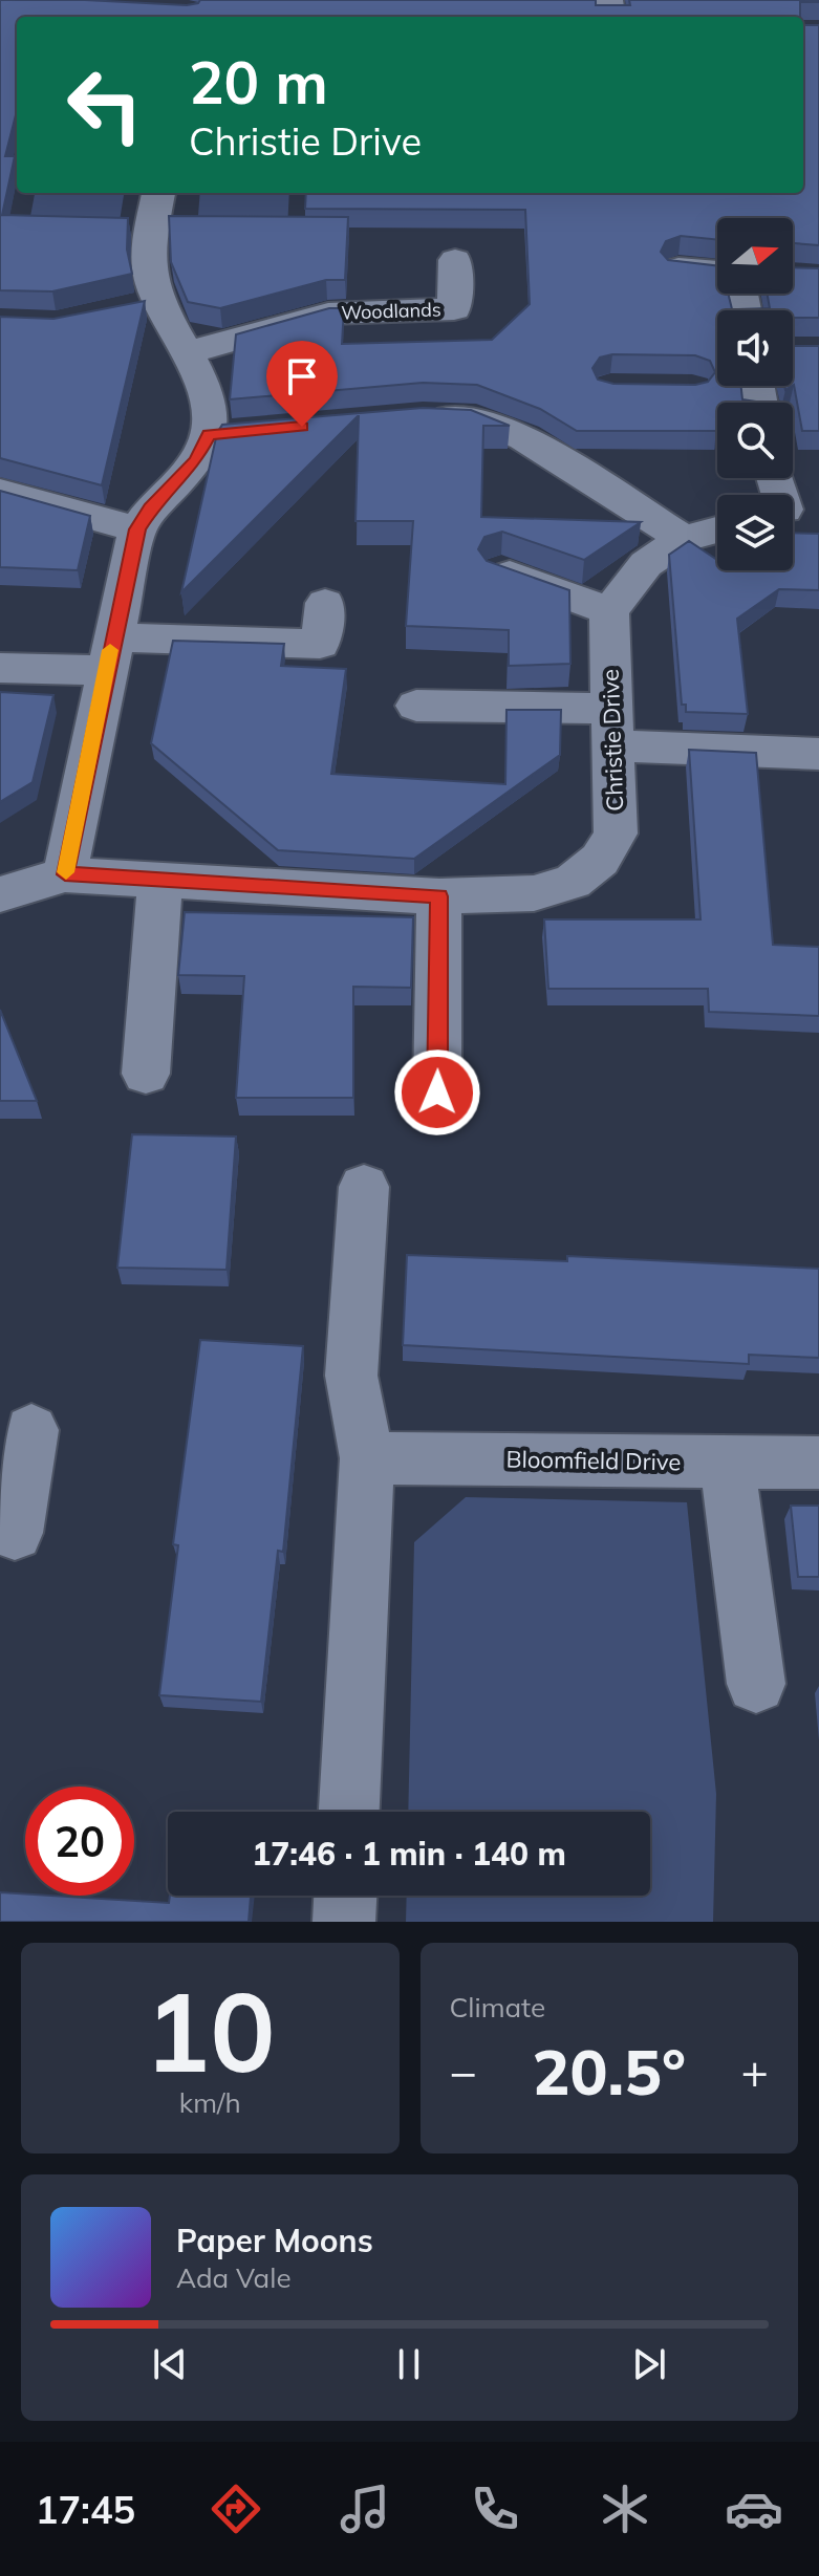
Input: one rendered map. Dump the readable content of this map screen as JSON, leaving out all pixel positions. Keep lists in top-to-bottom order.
{
  "streets": {
    "street": ["Woodlands", "Christie Drive", "Bloomfield Drive"]
  },
  "north": "right",
  "page": {
    "turn": ["20 m", "Christie Drive"],
    "limit": "20",
    "trip": "17:46 · 1 min · 140 m",
    "tile": [
      ["10", "km/h"],
      "Climate"
    ],
    "heat": ["−", "20.5°", "+"],
    "song": ["Paper Moons", "Ada Vale"],
    "tabs": "17:45"
  }
}
